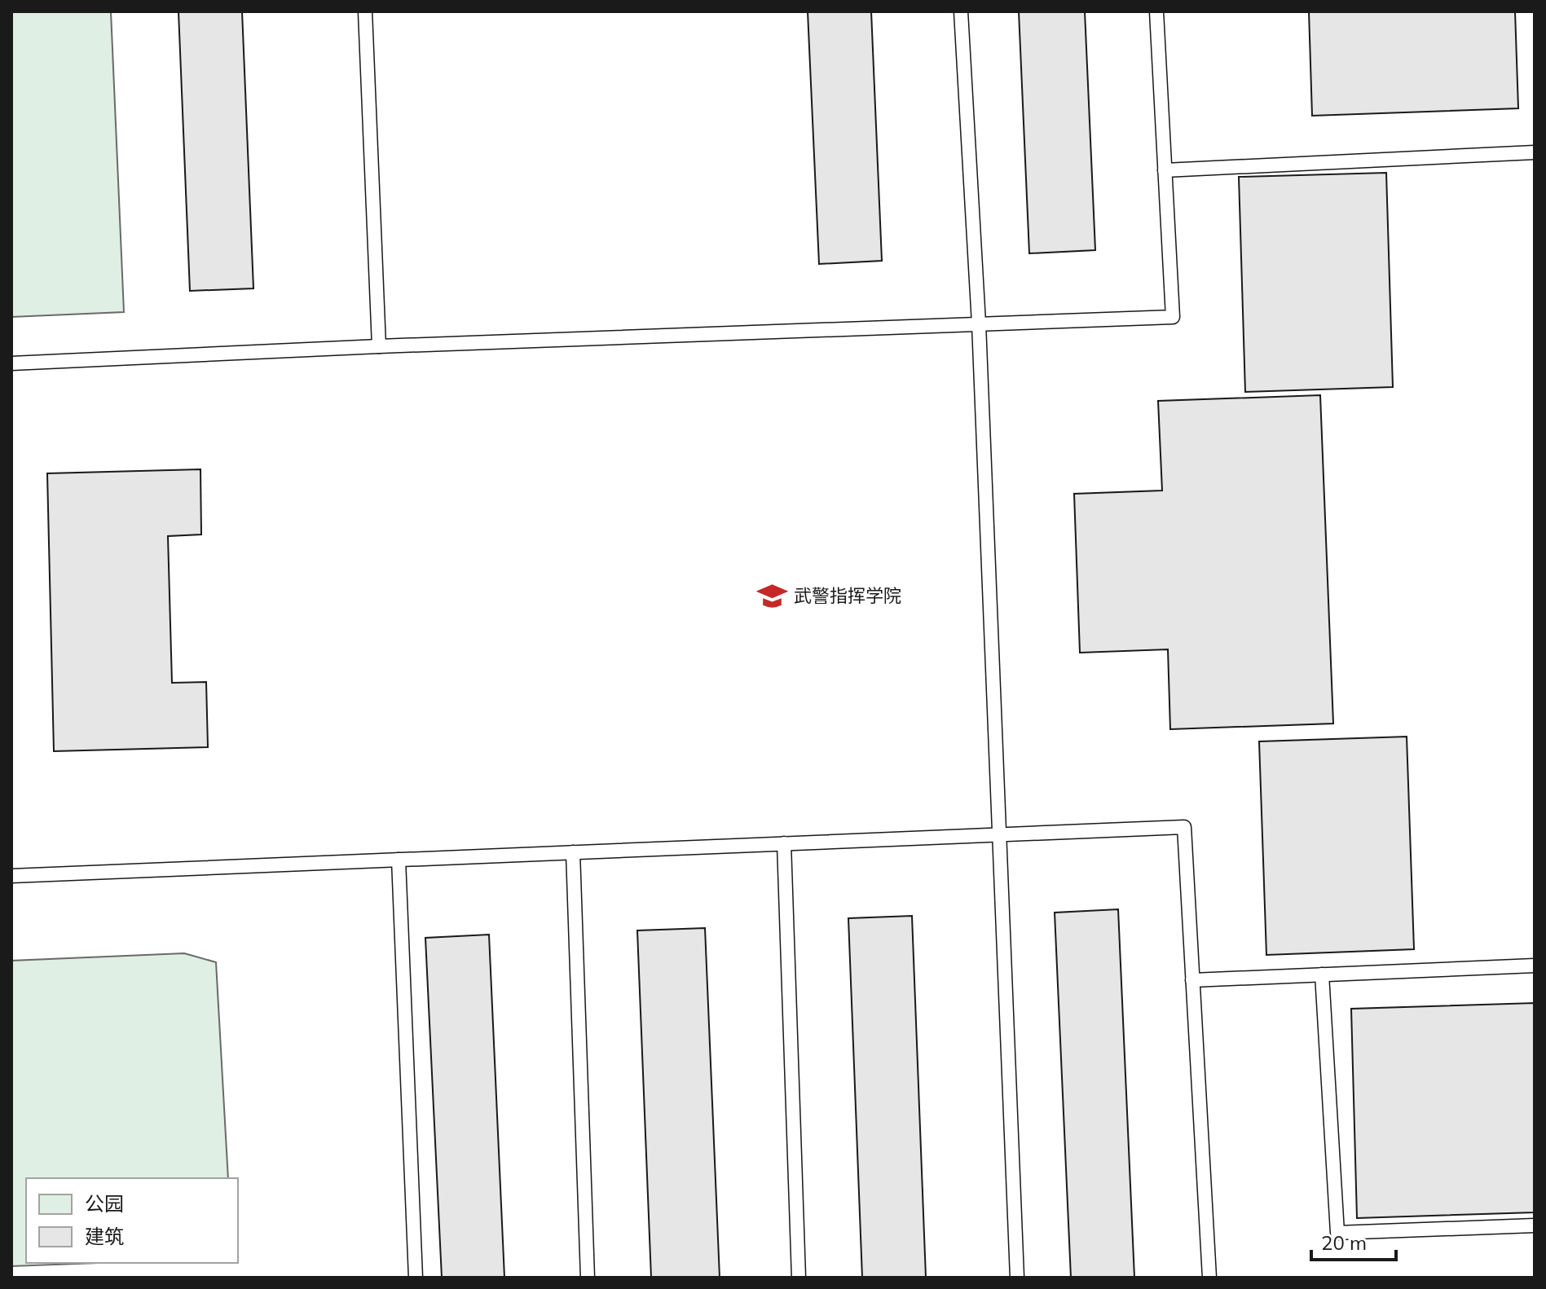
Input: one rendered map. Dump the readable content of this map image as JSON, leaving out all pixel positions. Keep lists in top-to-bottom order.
{
  "places": {
    "school or university": ["武警指挥学院"]
  },
  "legend": ["公园", "建筑"],
  "scale_bar": "20 m"
}
